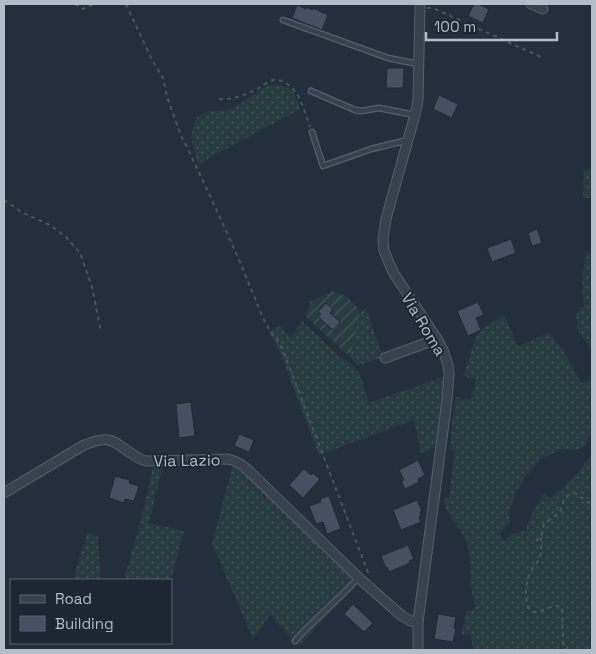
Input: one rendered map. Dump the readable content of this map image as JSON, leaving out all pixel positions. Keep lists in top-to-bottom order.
{
  "streets": {
    "street": ["Via Roma", "Via Lazio"]
  },
  "crossings": [
    ["Via Roma", "Via Lazio"]
  ],
  "legend": ["Road", "Building"],
  "scale_bar": "100 m"
}
